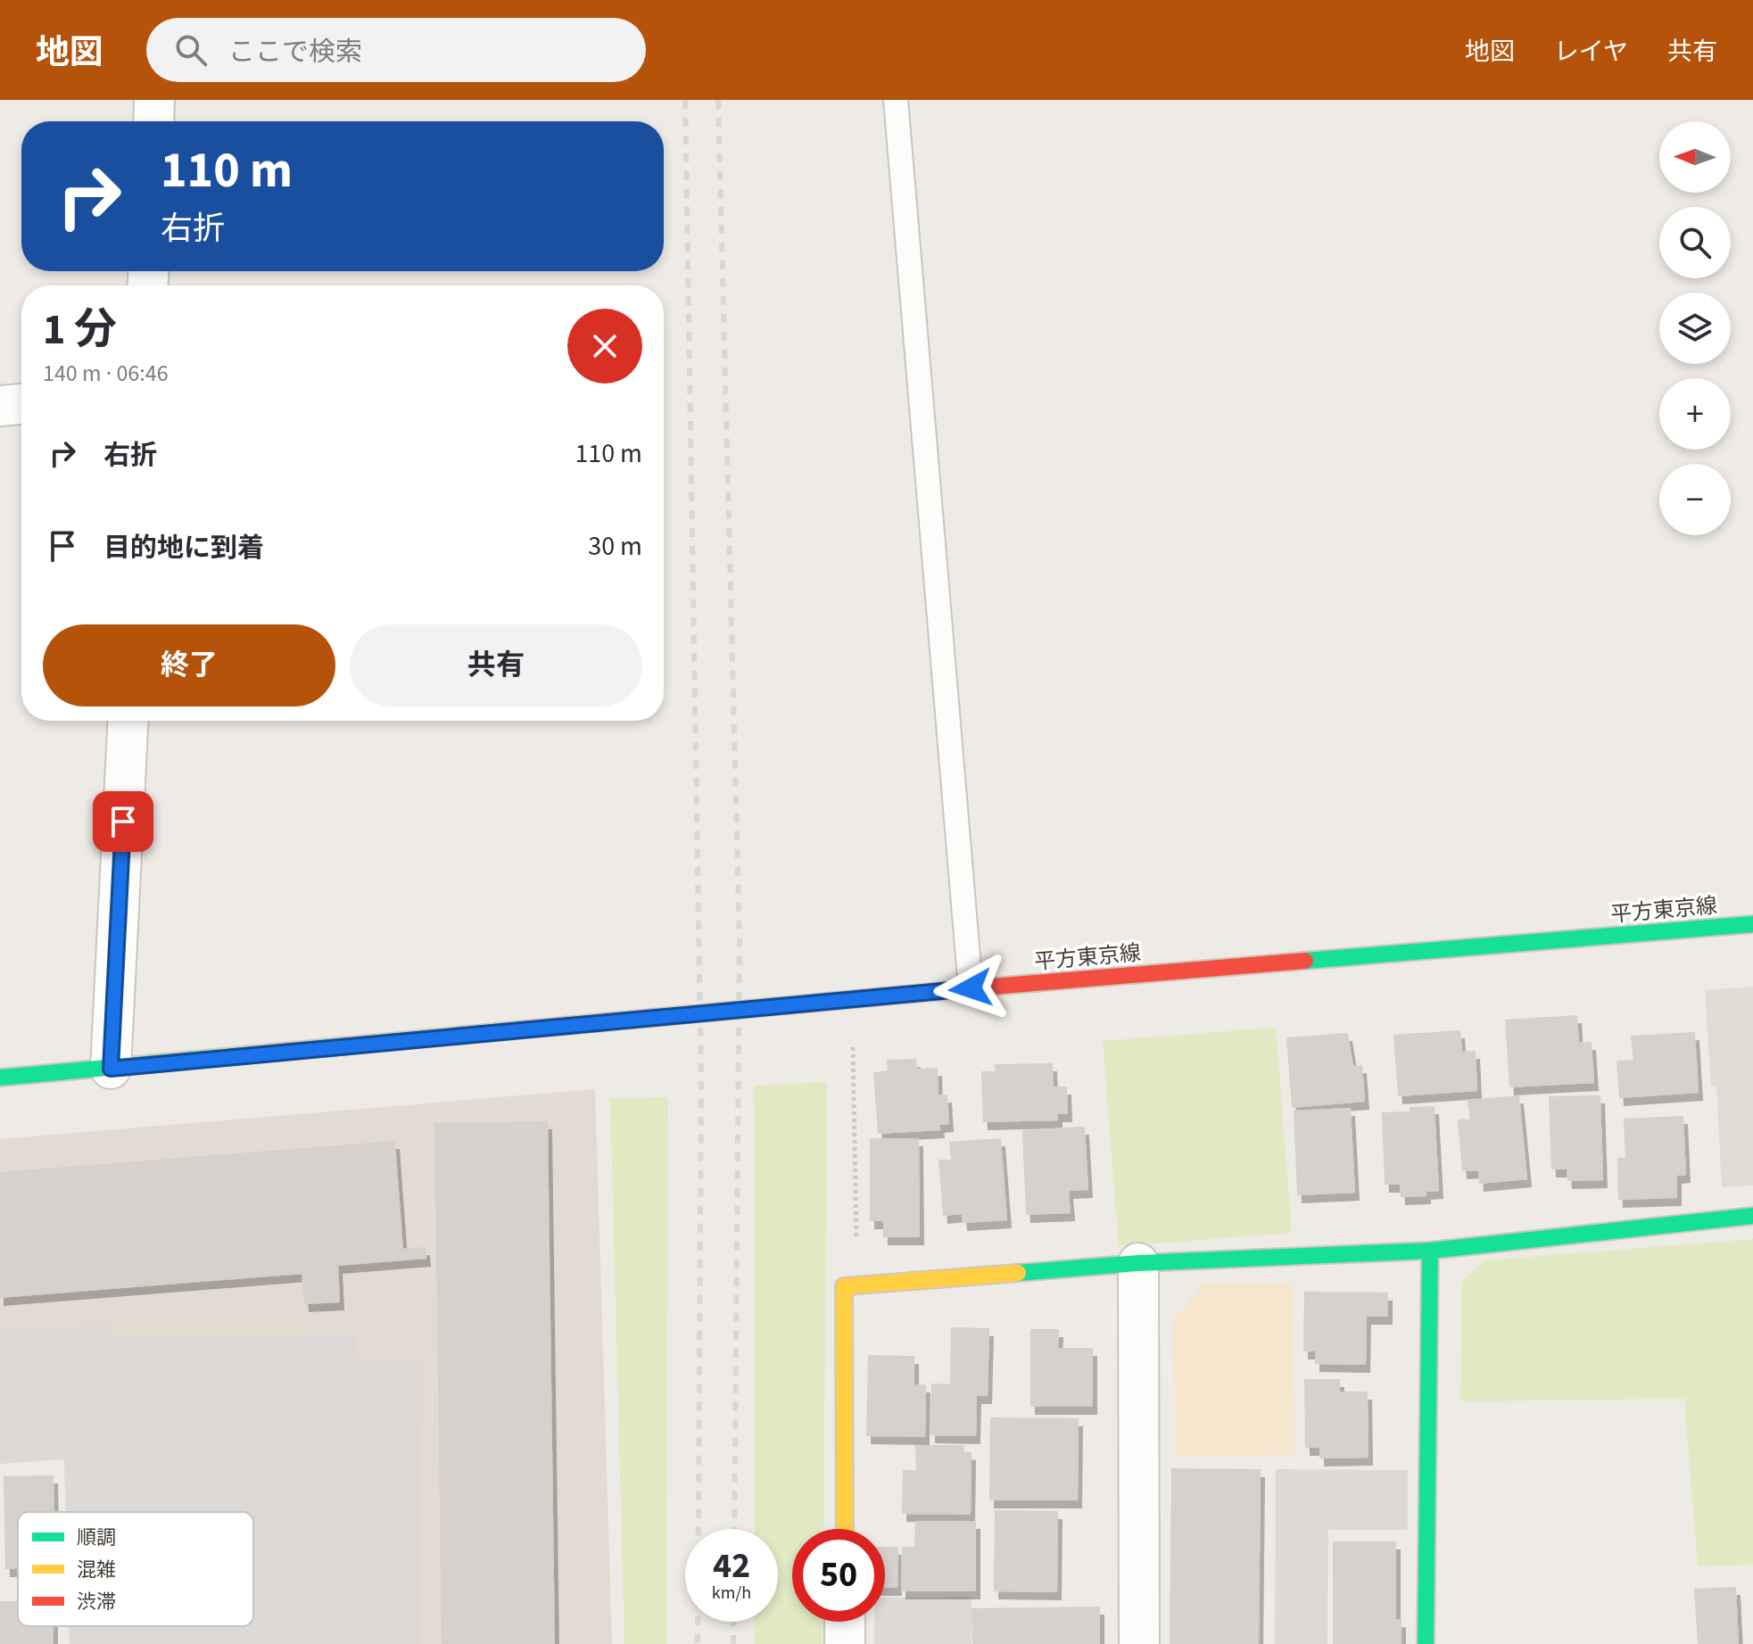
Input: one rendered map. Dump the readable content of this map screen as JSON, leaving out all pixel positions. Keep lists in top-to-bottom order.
{
  "streets": {
    "main road": ["平方東京線"]
  },
  "legend": ["順調", "混雑", "渋滞"],
  "north": "left",
  "page": {
    "header": "地図",
    "search": "ここで検索",
    "nav": ["地図", "レイヤ", "共有"],
    "map_buttons": ["+", "−"],
    "turn": ["110 m", "右折"],
    "heading": ["1 分", "140 m · 06:46"],
    "list": [
      {
        "name": "右折",
        "value": "110 m"
      },
      {
        "name": "目的地に到着",
        "value": "30 m"
      }
    ],
    "buttons": ["終了", "共有"],
    "speed": "42 km/h",
    "limit": "50"
  }
}
